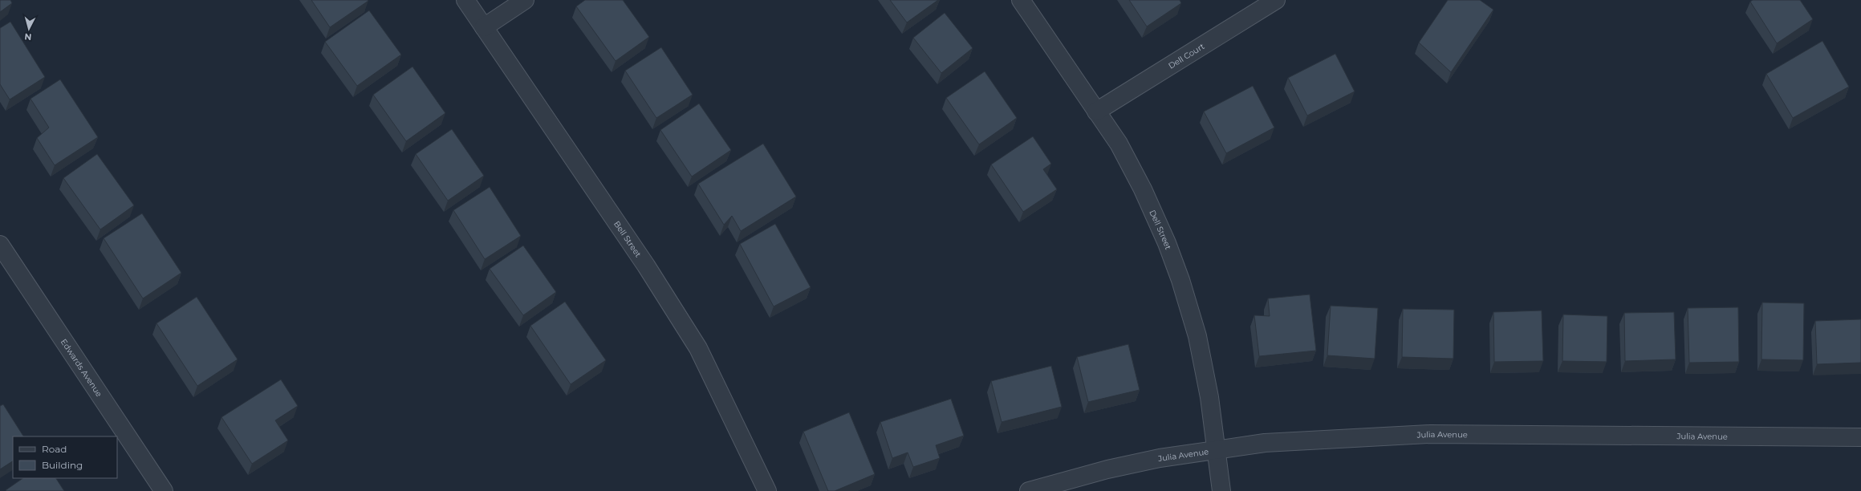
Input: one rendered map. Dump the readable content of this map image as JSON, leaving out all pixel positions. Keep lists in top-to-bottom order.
{
  "streets": {
    "street": [
      "Dell Court",
      "Dell Street",
      "Bell Street",
      "Edwards Avenue",
      "Julia Avenue"
    ]
  },
  "crossings": [
    ["Dell Court", "Dell Street"],
    ["Dell Street", "Julia Avenue"]
  ],
  "legend": ["Road", "Building"],
  "north": "bottom"
}
